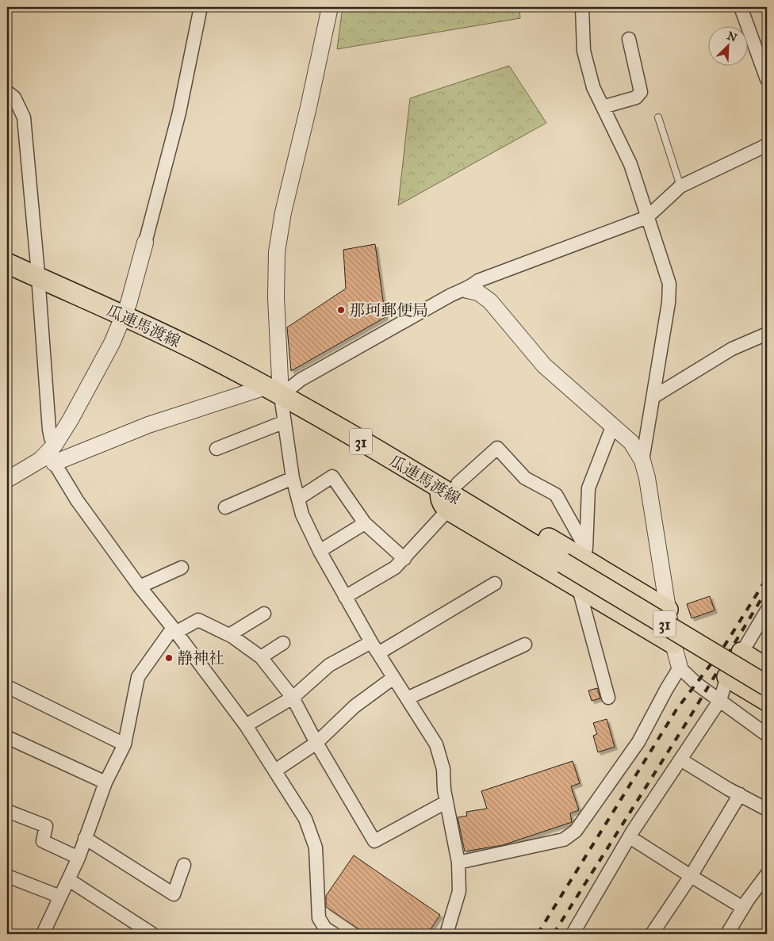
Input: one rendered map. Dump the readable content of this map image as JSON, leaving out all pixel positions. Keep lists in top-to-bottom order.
{
  "streets": {
    "main road": ["瓜連馬渡線", "31"]
  },
  "places": ["那珂郵便局", "静神社"],
  "north": "top right"
}
